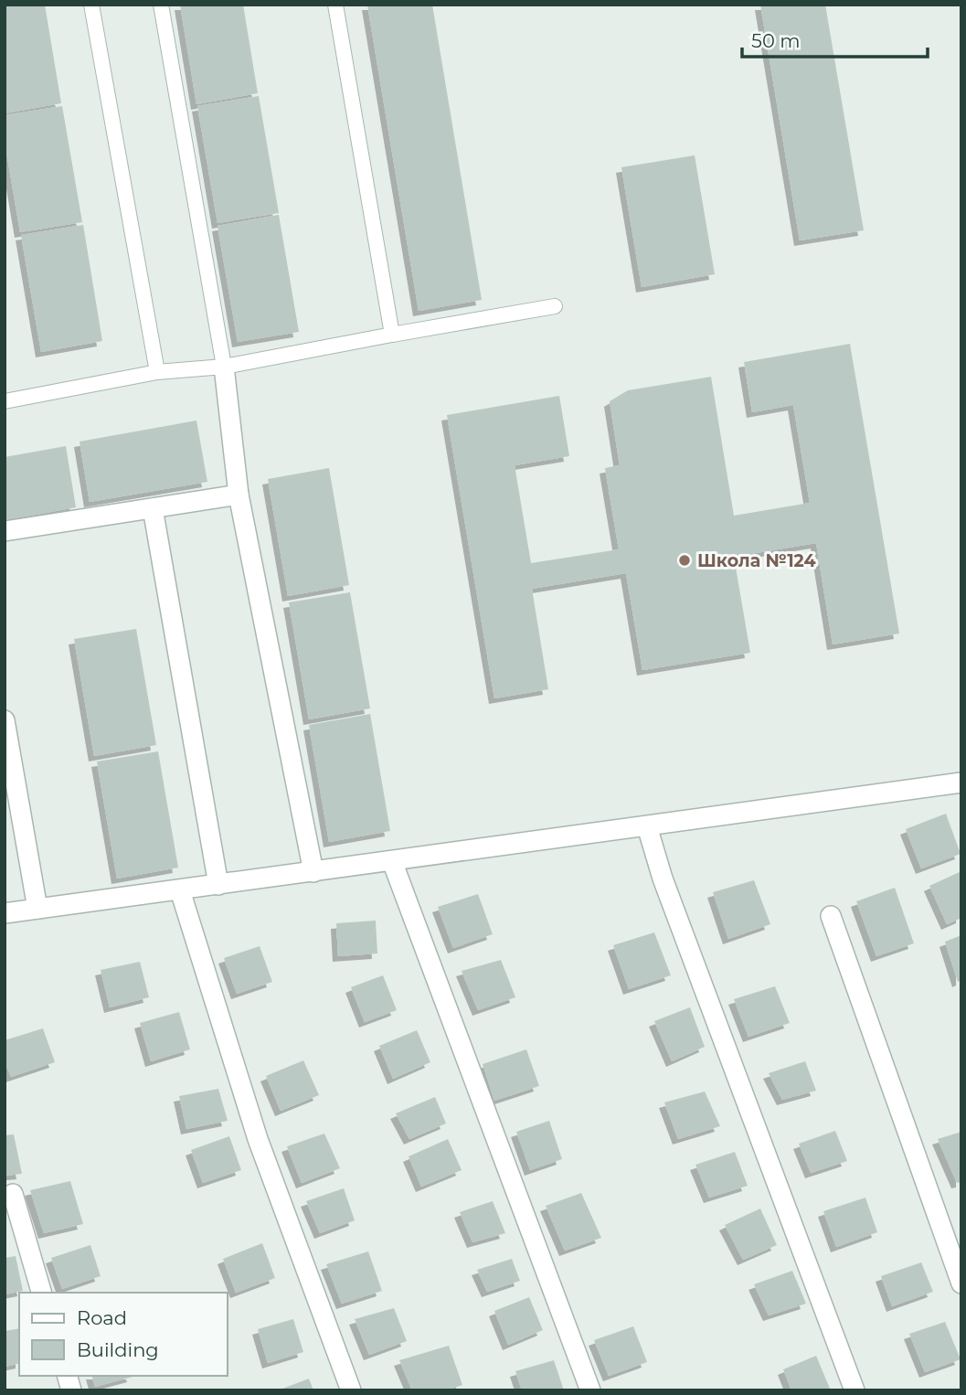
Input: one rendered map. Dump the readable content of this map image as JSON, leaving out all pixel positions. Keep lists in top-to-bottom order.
{
  "places": ["Школа №124"],
  "legend": ["Road", "Building"],
  "scale_bar": "50 m"
}
